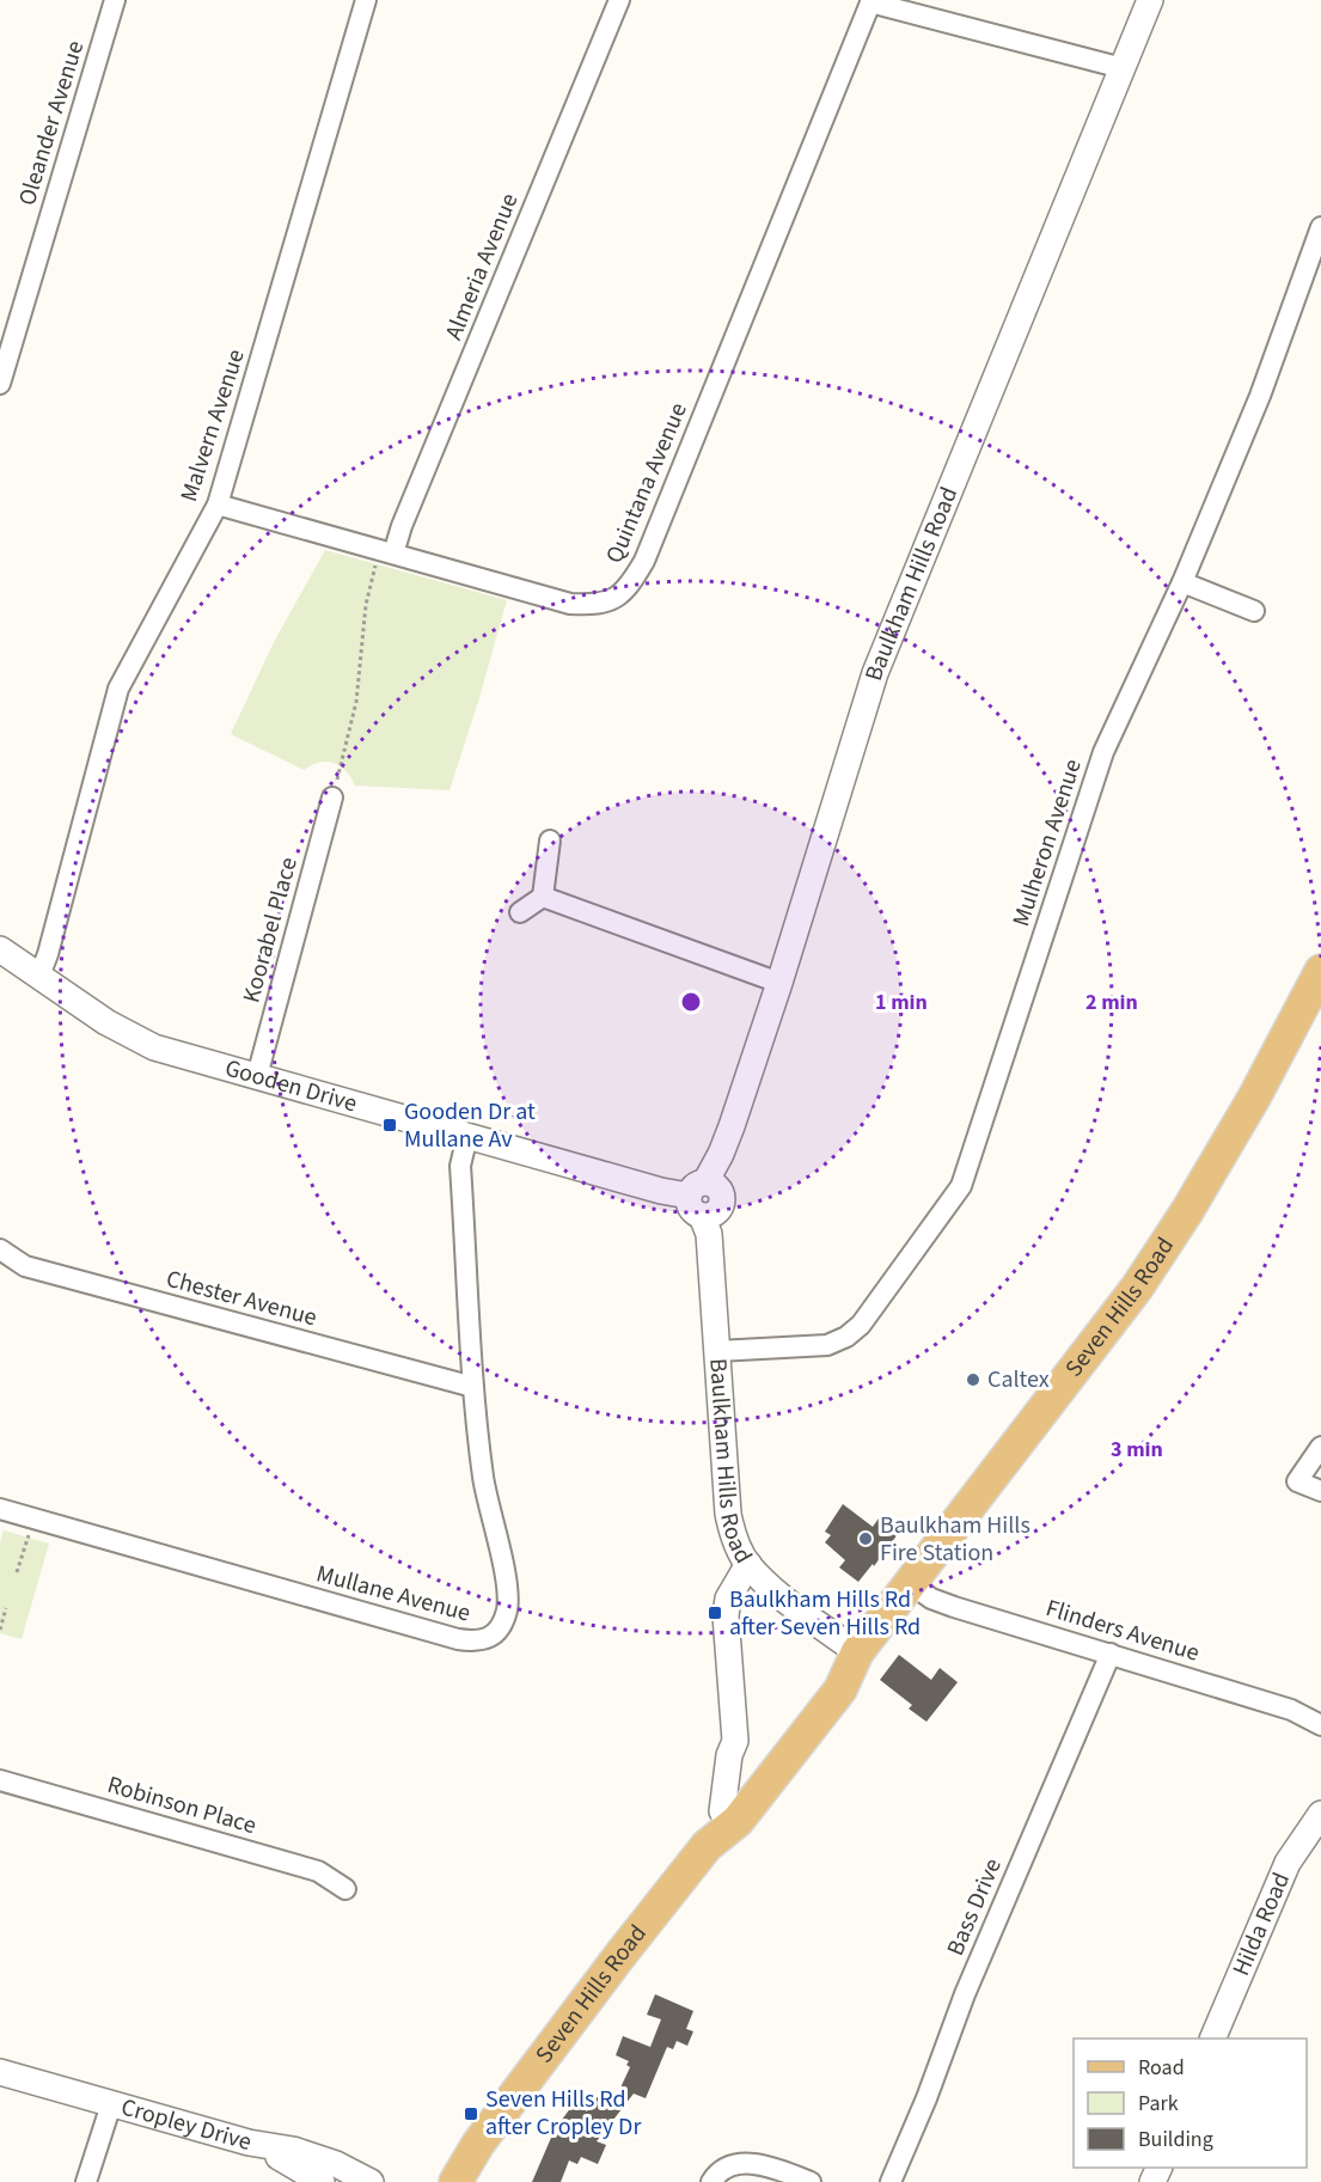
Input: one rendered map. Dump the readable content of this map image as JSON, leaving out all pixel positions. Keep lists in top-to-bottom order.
{
  "streets": {
    "main road": ["Seven Hills Road"],
    "street": [
      "Oleander Avenue",
      "Almeria Avenue",
      "Malvern Avenue",
      "Quintana Avenue",
      "Baulkham Hills Road",
      "Mulheron Avenue",
      "Koorabel Place",
      "Gooden Drive",
      "Chester Avenue",
      "Mullane Avenue",
      "Flinders Avenue",
      "Robinson Place",
      "Bass Drive",
      "Hilda Road",
      "Cropley Drive"
    ]
  },
  "crossings": [
    ["Almeria Avenue", "Quintana Avenue"],
    ["Malvern Avenue", "Quintana Avenue"],
    ["Malvern Avenue", "Gooden Drive"],
    ["Baulkham Hills Road", "Mulheron Avenue"],
    ["Baulkham Hills Road", "Gooden Drive"],
    ["Baulkham Hills Road", "Seven Hills Road"],
    ["Koorabel Place", "Gooden Drive"],
    ["Gooden Drive", "Mullane Avenue"],
    ["Chester Avenue", "Mullane Avenue"],
    ["Seven Hills Road", "Flinders Avenue"],
    ["Flinders Avenue", "Bass Drive"]
  ],
  "places": {
    "transit": ["Gooden Dr at Mullane Av", "Baulkham Hills Rd after Seven Hills Rd", "Seven Hills Rd after Cropley Dr"],
    "other": ["Caltex", "Baulkham Hills Fire Station"]
  },
  "legend": ["Road", "Park", "Building"],
  "rings": ["1 min", "2 min", "3 min"]
}
